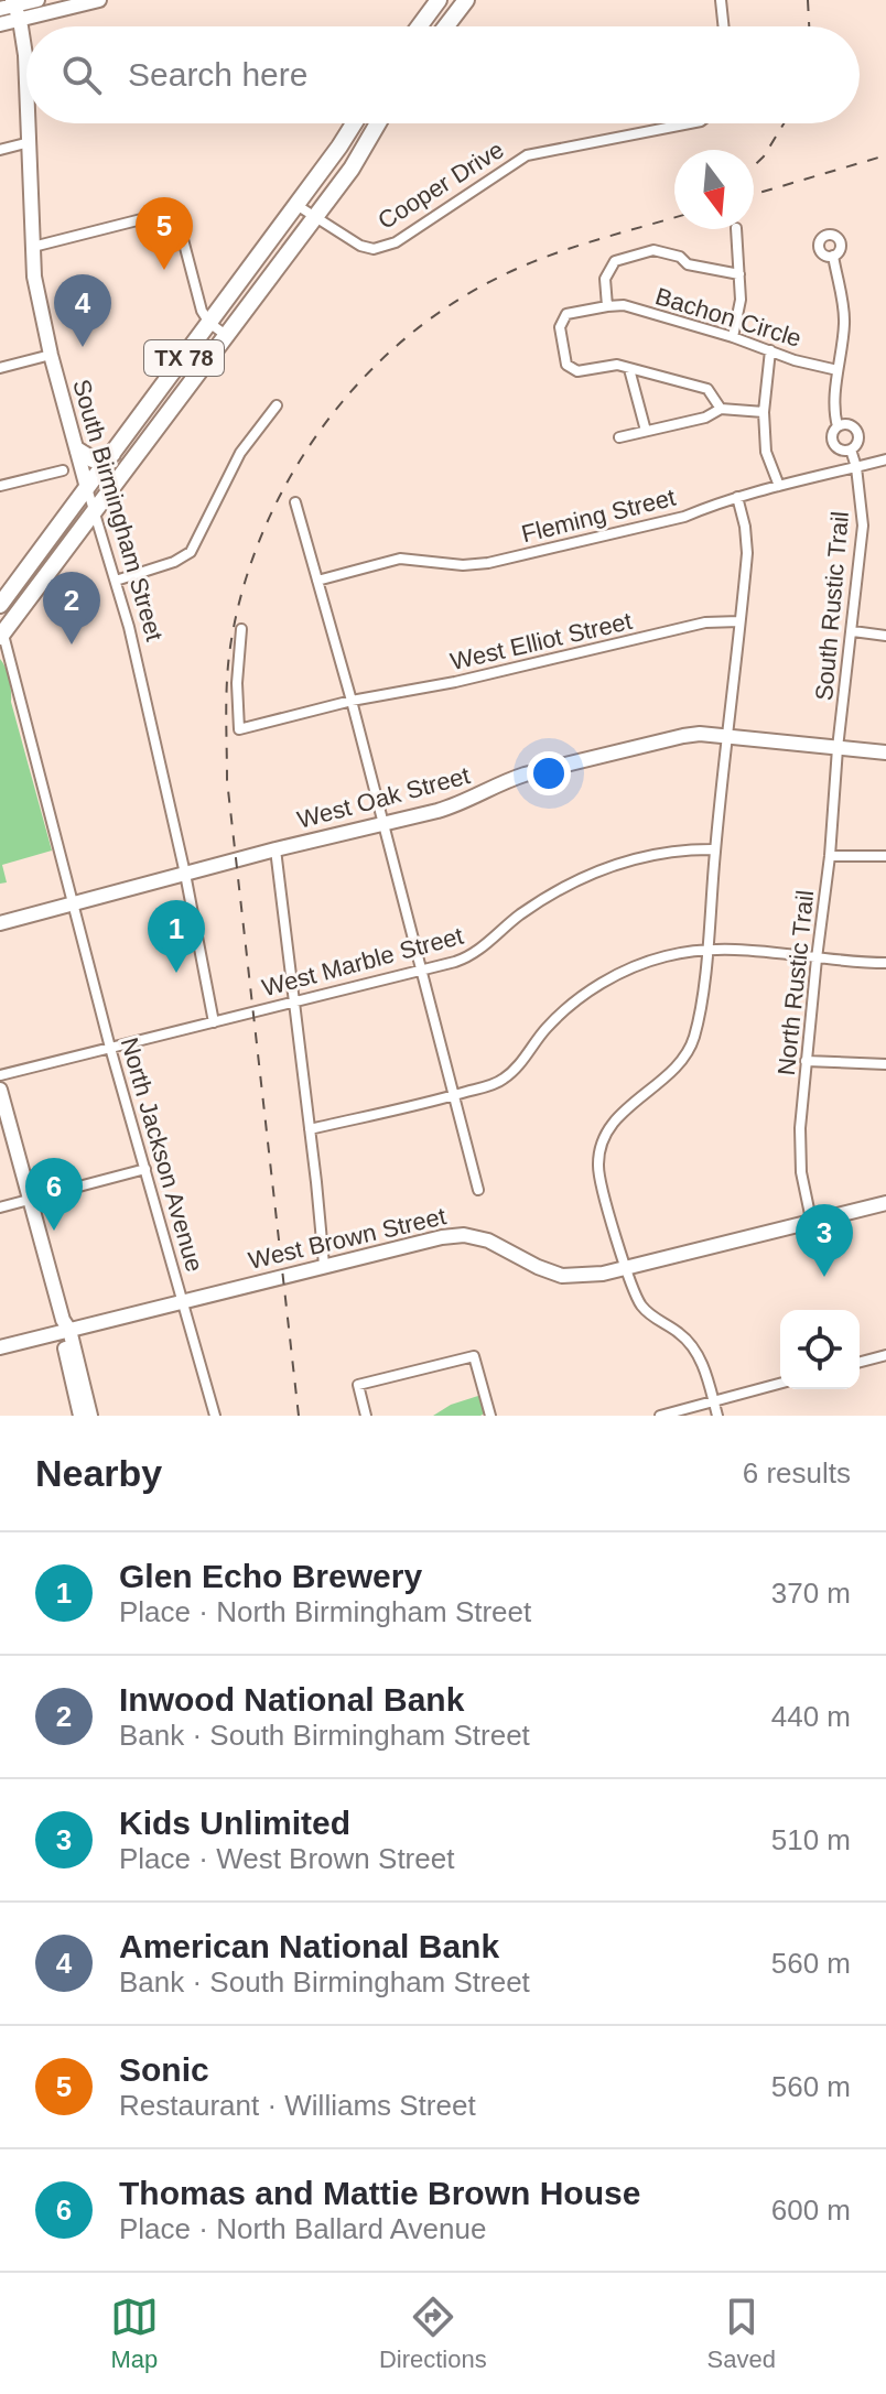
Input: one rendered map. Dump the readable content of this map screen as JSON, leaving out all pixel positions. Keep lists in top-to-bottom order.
{
  "streets": {
    "main road": [
      "TX 78",
      "South Birmingham Street",
      "West Oak Street",
      "West Brown Street"
    ],
    "street": [
      "Cooper Drive",
      "Bachon Circle",
      "Fleming Street",
      "South Rustic Trail",
      "West Elliot Street",
      "West Marble Street",
      "North Rustic Trail",
      "North Jackson Avenue"
    ]
  },
  "crossings": [
    ["Cooper Drive", "TX 78"],
    ["TX 78", "South Birmingham Street"],
    ["TX 78", "North Jackson Avenue"],
    ["South Birmingham Street", "West Oak Street"],
    ["South Birmingham Street", "West Marble Street"],
    ["Fleming Street", "South Rustic Trail"],
    ["South Rustic Trail", "West Oak Street"],
    ["South Rustic Trail", "North Rustic Trail"],
    ["West Oak Street", "North Rustic Trail"],
    ["West Oak Street", "North Jackson Avenue"],
    ["West Marble Street", "North Jackson Avenue"],
    ["North Rustic Trail", "West Brown Street"],
    ["North Jackson Avenue", "West Brown Street"]
  ],
  "north": "bottom",
  "page": {
    "search": "Search here",
    "pins": [
      "5",
      "4",
      "2",
      "1",
      "6",
      "3"
    ],
    "heading": ["Nearby", "6 results"],
    "list": [
      {
        "mark": "1",
        "name": "Glen Echo Brewery",
        "note": "Place · North Birmingham Street",
        "value": "370 m"
      },
      {
        "mark": "2",
        "name": "Inwood National Bank",
        "note": "Bank · South Birmingham Street",
        "value": "440 m"
      },
      {
        "mark": "3",
        "name": "Kids Unlimited",
        "note": "Place · West Brown Street",
        "value": "510 m"
      },
      {
        "mark": "4",
        "name": "American National Bank",
        "note": "Bank · South Birmingham Street",
        "value": "560 m"
      },
      {
        "mark": "5",
        "name": "Sonic",
        "note": "Restaurant · Williams Street",
        "value": "560 m"
      },
      {
        "mark": "6",
        "name": "Thomas and Mattie Brown House",
        "note": "Place · North Ballard Avenue",
        "value": "600 m"
      }
    ],
    "nav": ["Map", "Directions", "Saved"]
  }
}
